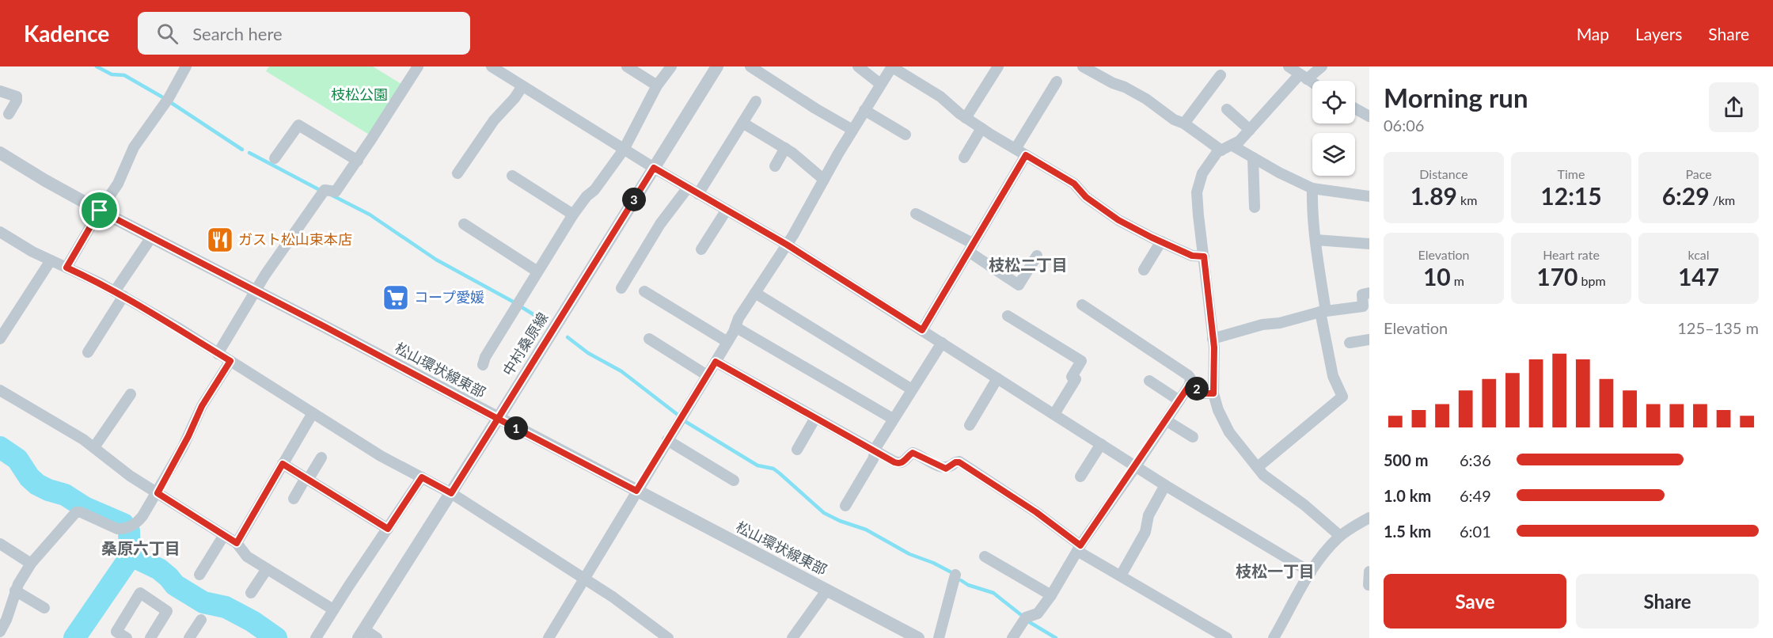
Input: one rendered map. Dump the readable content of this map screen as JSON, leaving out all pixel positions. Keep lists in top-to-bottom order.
{
  "streets": {
    "street": ["中村桑原線", "松山環状線東部"]
  },
  "crossings": [
    ["中村桑原線", "松山環状線東部"]
  ],
  "districts": ["枝松二丁目", "桑原六丁目", "枝松一丁目"],
  "parks": ["枝松公園"],
  "places": {
    "restaurant": ["ガスト松山束本店"],
    "supermarket": ["コープ愛媛"]
  },
  "page": {
    "header": "Kadence",
    "search": "Search here",
    "nav": ["Map", "Layers", "Share"],
    "heading": ["Morning run", "06:06"],
    "stats": [
      ["Distance", "1.89 km"],
      ["Time", "12:15"],
      ["Pace", "6:29 /km"],
      ["Elevation", "10 m"],
      ["Heart rate", "170 bpm"],
      ["kcal", "147"]
    ],
    "pins": ["3", "2", "1"],
    "chart": ["Elevation", "125–135 m"],
    "list": [
      {
        "name": "500 m",
        "note": "6:36"
      },
      {
        "name": "1.0 km",
        "note": "6:49"
      },
      {
        "name": "1.5 km",
        "note": "6:01"
      }
    ],
    "buttons": ["Save", "Share"]
  }
}
